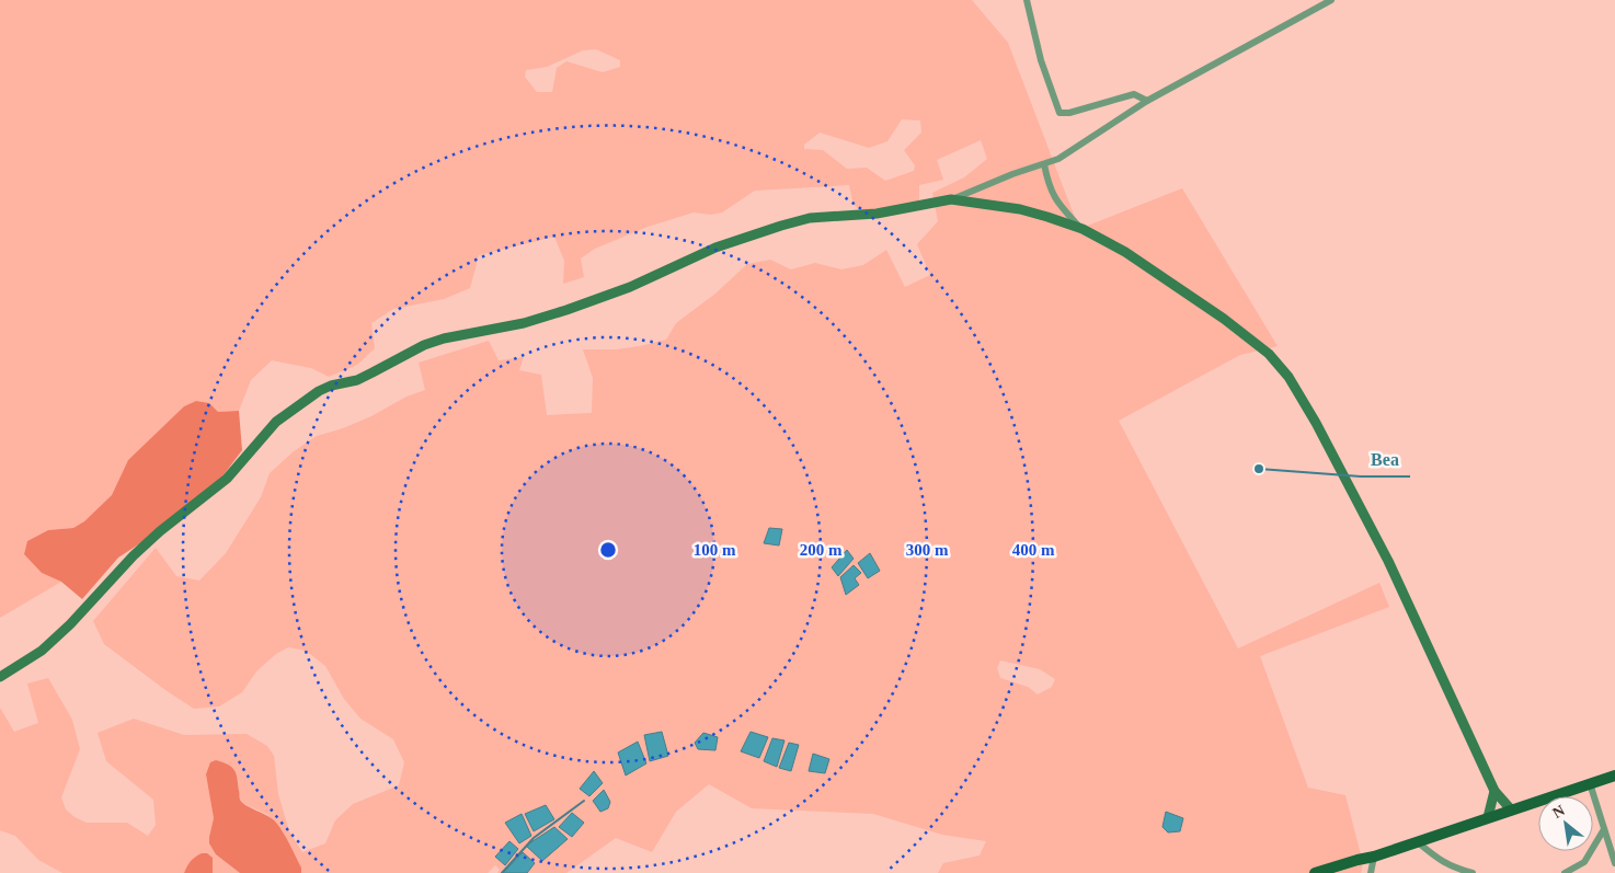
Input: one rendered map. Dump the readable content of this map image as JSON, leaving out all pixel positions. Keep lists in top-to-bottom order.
{
  "places": ["Bea"],
  "north": "top left",
  "rings": [
    "100 m",
    "200 m",
    "300 m",
    "400 m"
  ]
}
